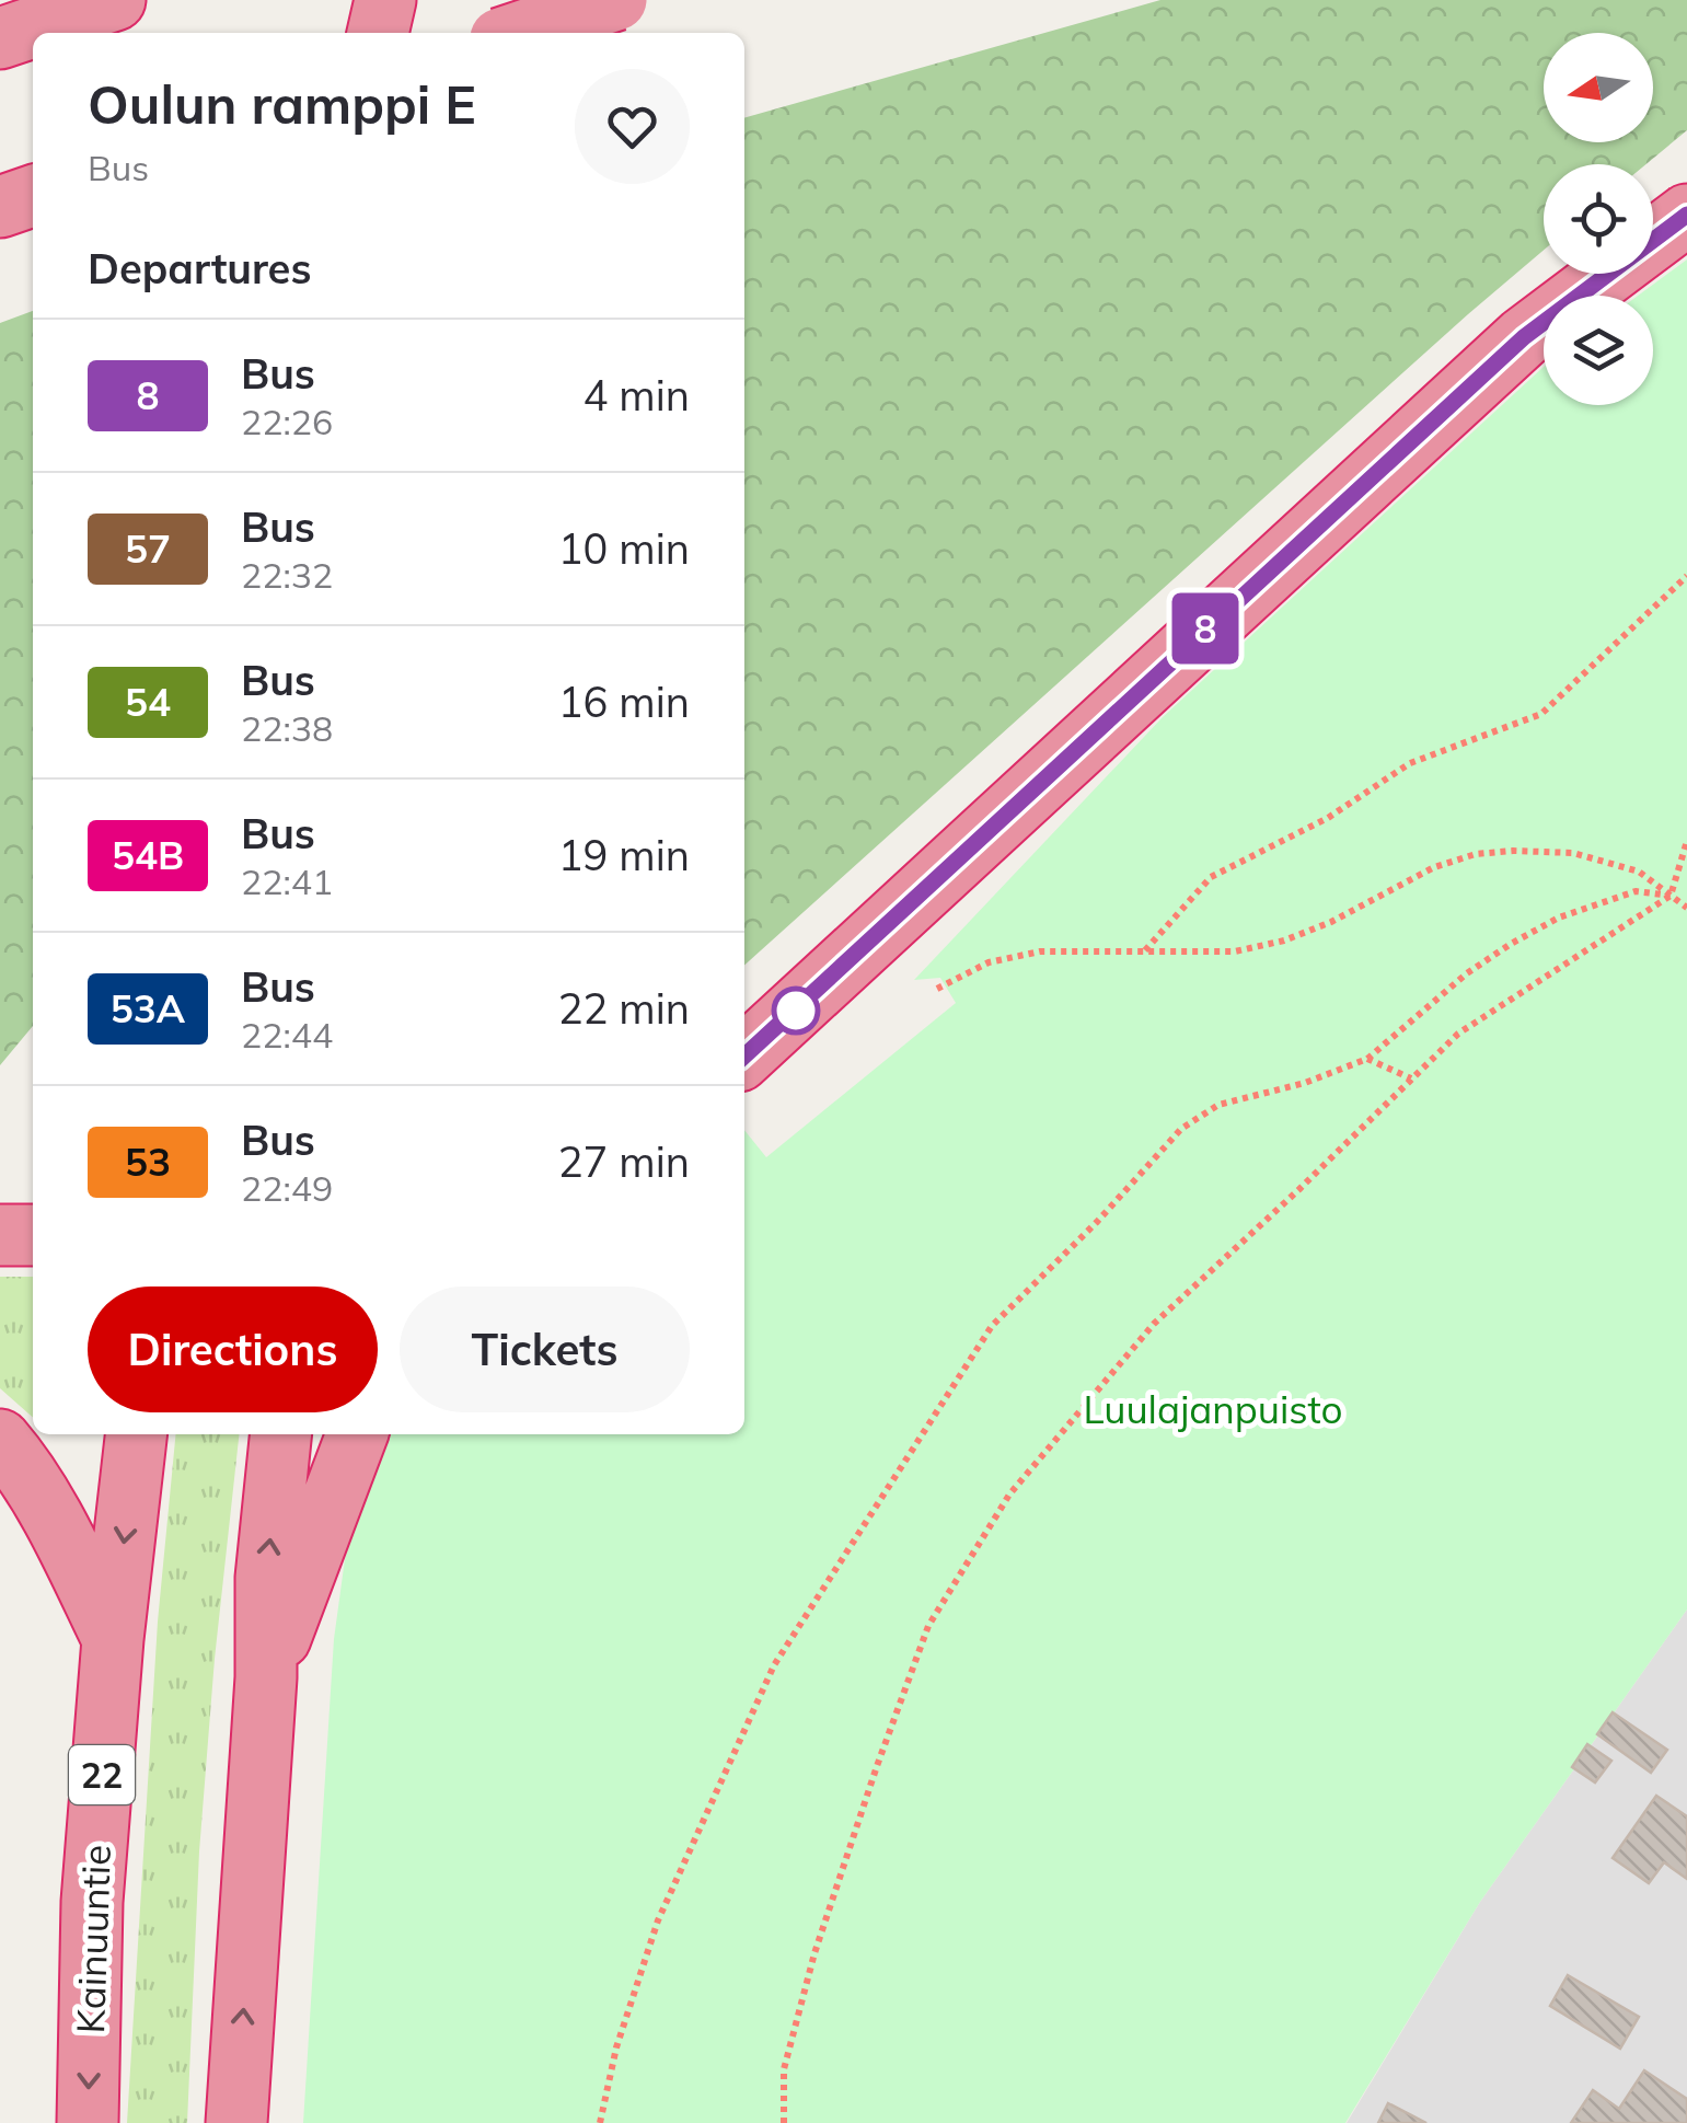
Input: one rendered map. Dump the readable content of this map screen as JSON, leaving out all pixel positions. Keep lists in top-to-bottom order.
{
  "streets": {
    "highway": ["22", "Kainuuntie"]
  },
  "parks": ["Luulajanpuisto"],
  "lines": ["bus line 8"],
  "north": "left",
  "page": {
    "on_map": "8",
    "heading": [
      ["Oulun ramppi E", "Bus"],
      "Departures"
    ],
    "list": [
      {
        "mark": "8",
        "name": "Bus",
        "note": "22:26",
        "value": "4 min"
      },
      {
        "mark": "57",
        "name": "Bus",
        "note": "22:32",
        "value": "10 min"
      },
      {
        "mark": "54",
        "name": "Bus",
        "note": "22:38",
        "value": "16 min"
      },
      {
        "mark": "54B",
        "name": "Bus",
        "note": "22:41",
        "value": "19 min"
      },
      {
        "mark": "53A",
        "name": "Bus",
        "note": "22:44",
        "value": "22 min"
      },
      {
        "mark": "53",
        "name": "Bus",
        "note": "22:49",
        "value": "27 min"
      }
    ],
    "buttons": ["Directions", "Tickets"]
  }
}
